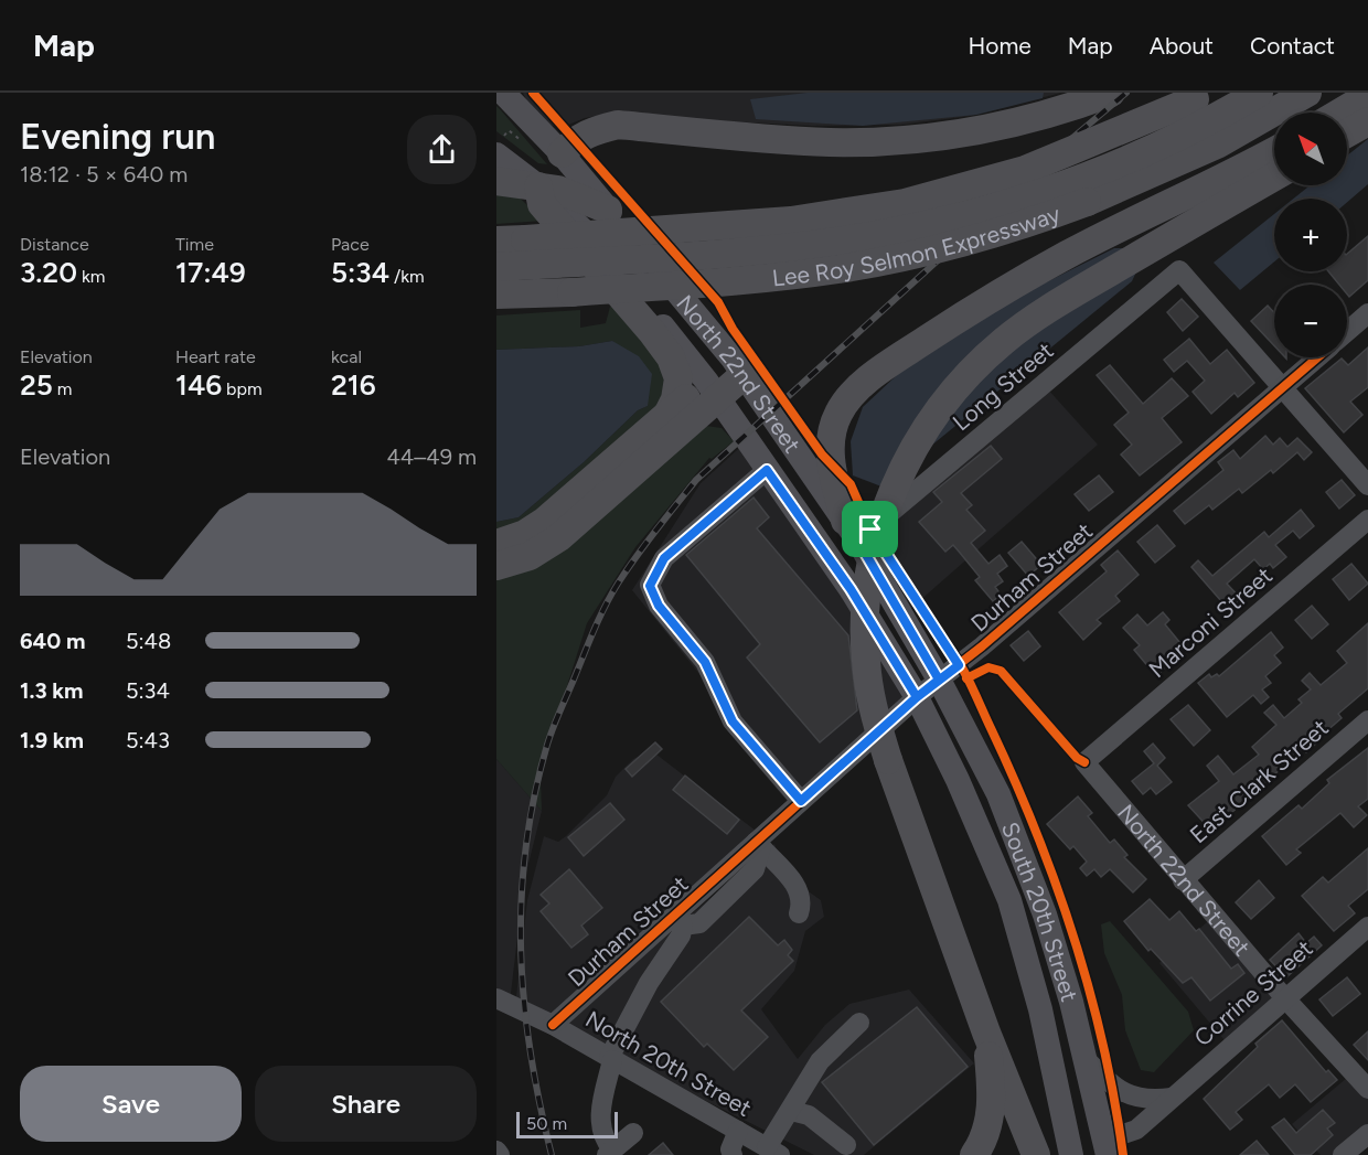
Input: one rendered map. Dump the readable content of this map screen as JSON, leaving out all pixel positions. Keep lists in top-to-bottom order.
{
  "streets": {
    "highway": ["Lee Roy Selmon Expressway"],
    "main road": ["North 22nd Street", "South 20th Street"],
    "street": [
      "Long Street",
      "Durham Street",
      "Marconi Street",
      "East Clark Street",
      "Corrine Street",
      "North 20th Street"
    ]
  },
  "crossings": [
    ["North 22nd Street", "Long Street"],
    ["North 22nd Street", "Durham Street"],
    ["North 22nd Street", "Marconi Street"],
    ["North 22nd Street", "East Clark Street"],
    ["North 22nd Street", "South 20th Street"],
    ["North 22nd Street", "Corrine Street"],
    ["Long Street", "Durham Street"],
    ["Durham Street", "South 20th Street"],
    ["Durham Street", "North 20th Street"],
    ["South 20th Street", "Corrine Street"]
  ],
  "scale_bar": "50 m",
  "north": "top left",
  "page": {
    "header": "Map",
    "nav": [
      "Home",
      "Map",
      "About",
      "Contact"
    ],
    "heading": ["Evening run", "18:12 · 5 × 640 m"],
    "map_buttons": ["+", "−"],
    "stats": [
      ["Distance", "3.20 km"],
      ["Time", "17:49"],
      ["Pace", "5:34 /km"],
      ["Elevation", "25 m"],
      ["Heart rate", "146 bpm"],
      ["kcal", "216"]
    ],
    "chart": ["Elevation", "44–49 m"],
    "list": [
      {
        "name": "640 m",
        "note": "5:48"
      },
      {
        "name": "1.3 km",
        "note": "5:34"
      },
      {
        "name": "1.9 km",
        "note": "5:43"
      }
    ],
    "buttons": ["Save", "Share"],
    "scale": "50 m"
  }
}
